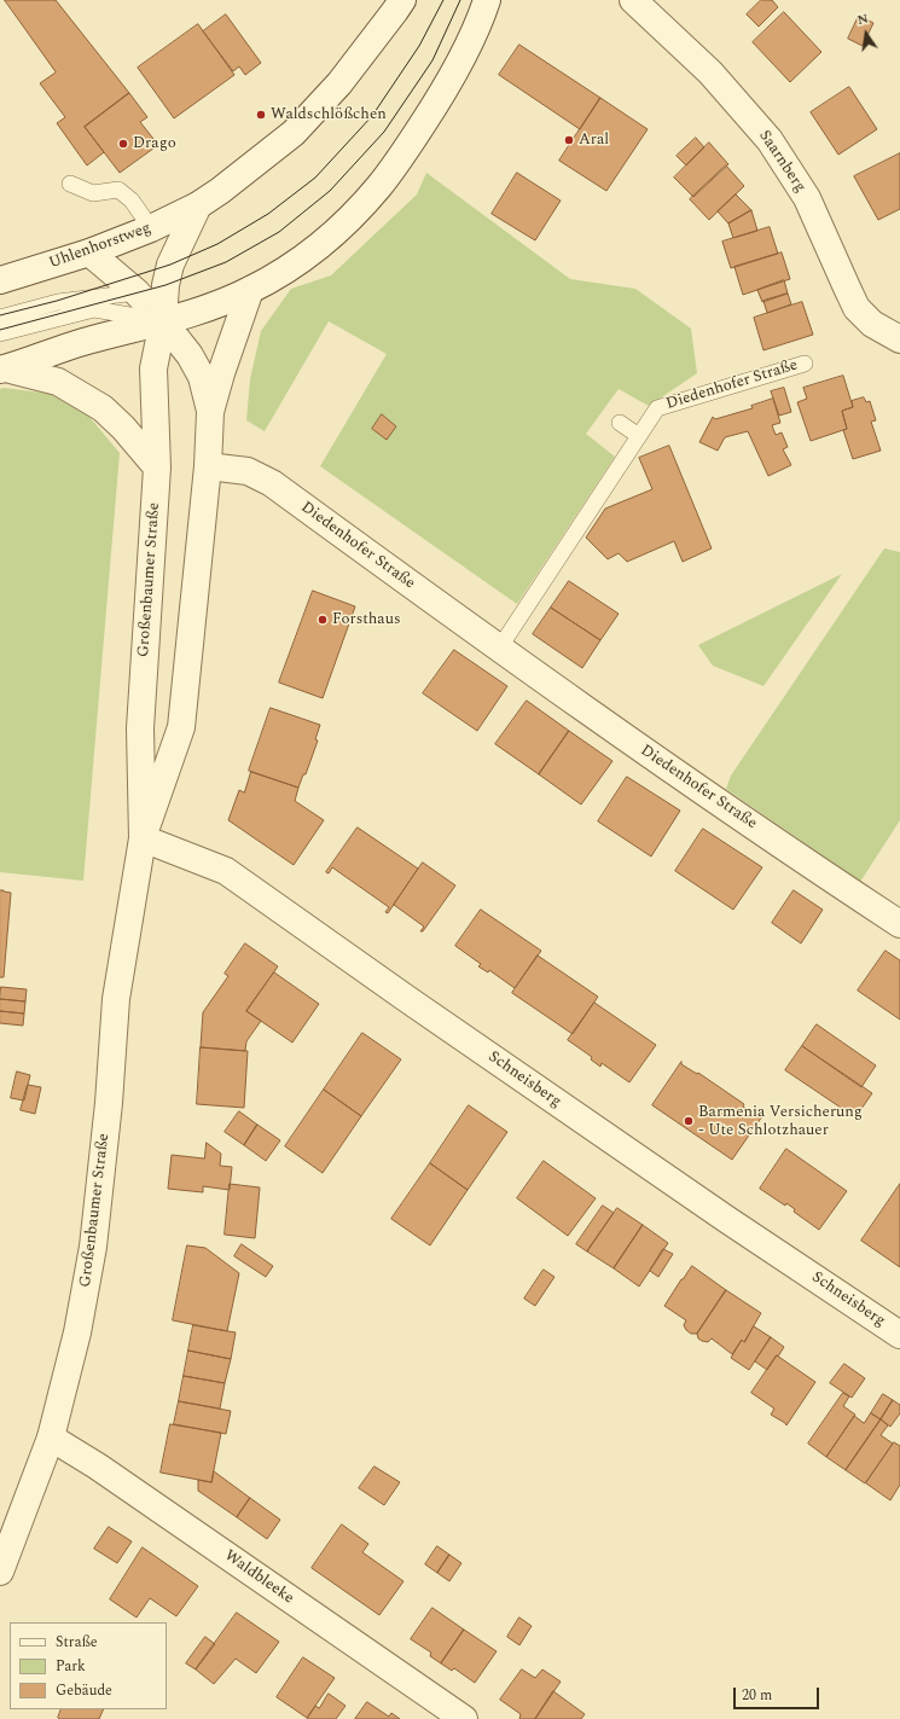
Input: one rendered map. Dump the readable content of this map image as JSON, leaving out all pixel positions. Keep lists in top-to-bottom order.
{
  "streets": {
    "street": [
      "Saarnberg",
      "Uhlenhorstweg",
      "Diedenhofer Straße",
      "Großenbaumer Straße",
      "Schneisberg",
      "Waldbleeke"
    ]
  },
  "crossings": [
    ["Uhlenhorstweg", "Großenbaumer Straße"],
    ["Diedenhofer Straße", "Großenbaumer Straße"],
    ["Großenbaumer Straße", "Schneisberg"],
    ["Großenbaumer Straße", "Waldbleeke"]
  ],
  "places": [
    "Waldschlößchen",
    "Aral",
    "Drago",
    "Forsthaus",
    "Barmenia Versicherung - Ute Schlotzhauer"
  ],
  "legend": ["Straße", "Park", "Gebäude"],
  "scale_bar": "20 m",
  "north": "top"
}
